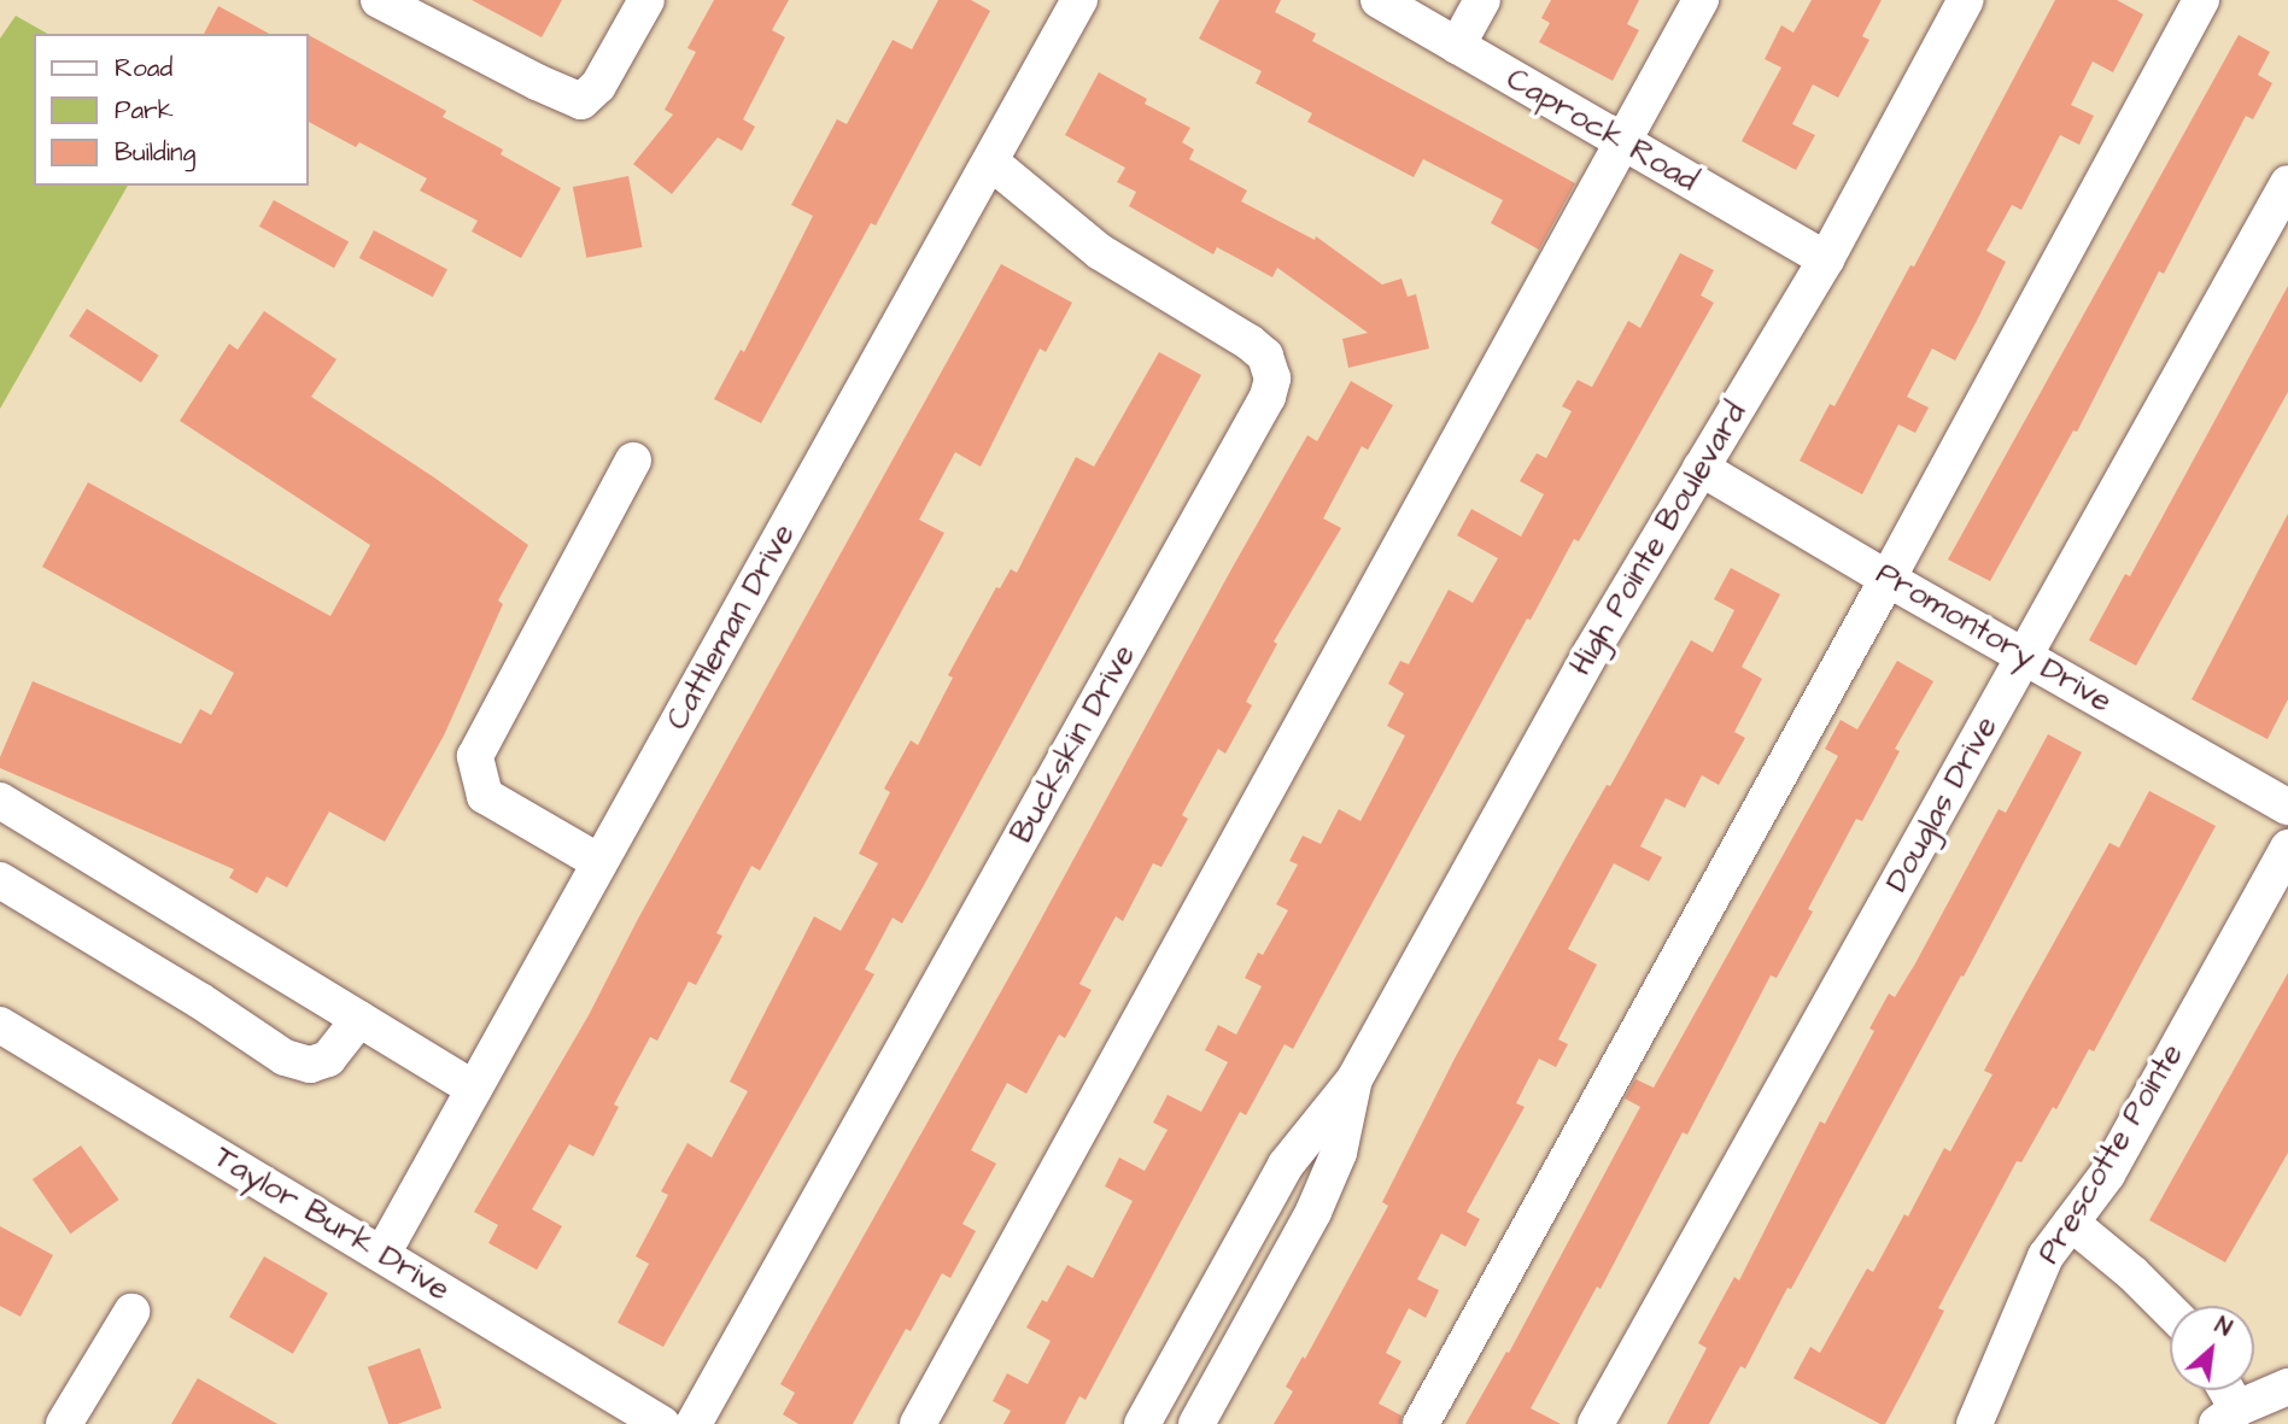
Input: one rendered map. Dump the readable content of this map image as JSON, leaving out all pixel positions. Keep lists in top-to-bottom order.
{
  "streets": {
    "street": [
      "Caprock Road",
      "High Pointe Boulevard",
      "Cattleman Drive",
      "Promontory Drive",
      "Buckskin Drive",
      "Douglas Drive",
      "Prescotte Pointe",
      "Taylor Burk Drive"
    ]
  },
  "crossings": [
    ["Caprock Road", "High Pointe Boulevard"],
    ["High Pointe Boulevard", "Promontory Drive"],
    ["Cattleman Drive", "Buckskin Drive"],
    ["Cattleman Drive", "Taylor Burk Drive"],
    ["Promontory Drive", "Douglas Drive"]
  ],
  "legend": ["Road", "Park", "Building"],
  "north": "top right"
}
